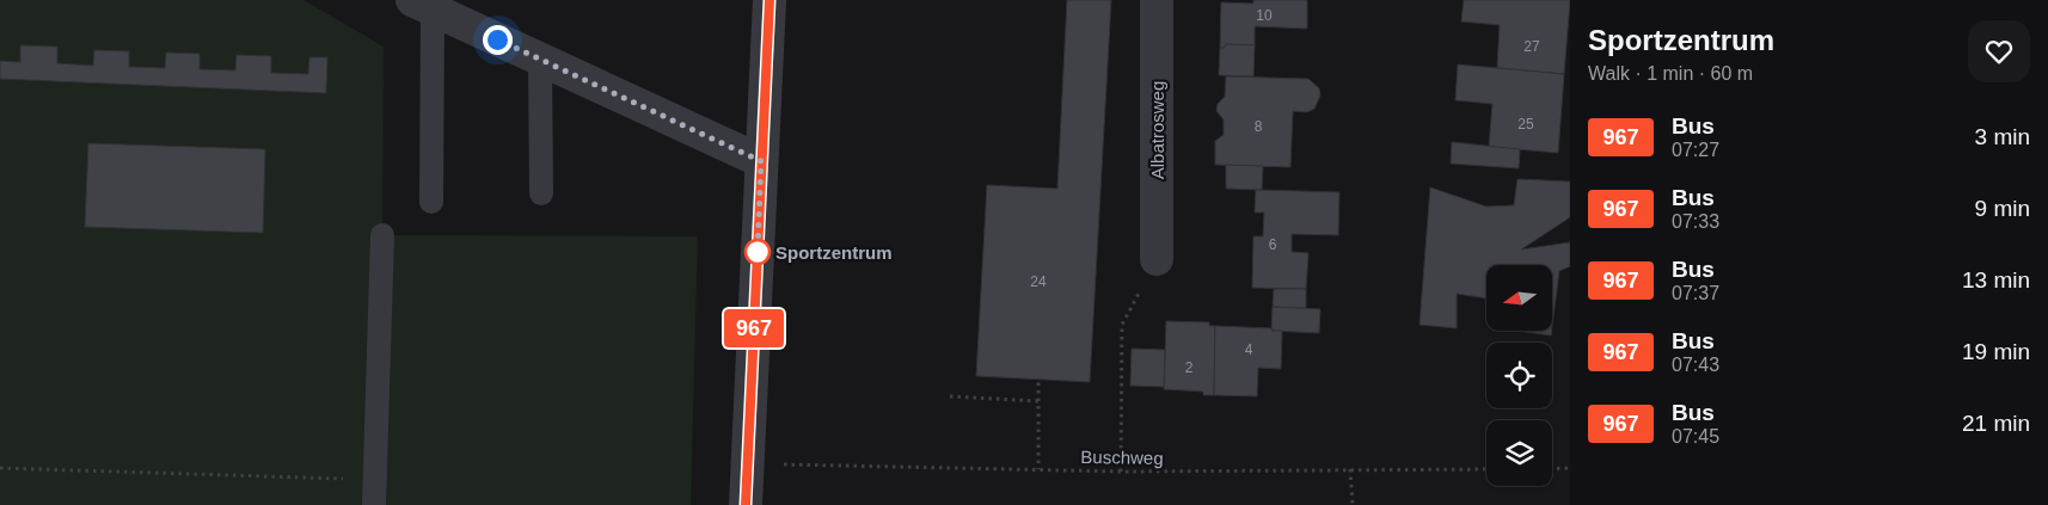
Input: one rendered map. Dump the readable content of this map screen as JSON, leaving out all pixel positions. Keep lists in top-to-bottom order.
{
  "streets": {
    "street": ["Albatrosweg"],
    "path": ["Buschweg"]
  },
  "places": ["Sportzentrum"],
  "lines": ["bus line 967"],
  "house_numbers": [
    "10",
    "27",
    "25",
    "8",
    "6",
    "24",
    "4",
    "2"
  ],
  "north": "left",
  "page": {
    "on_map": "967",
    "heading": ["Sportzentrum", "Walk · 1 min · 60 m"],
    "list": [
      {
        "mark": "967",
        "name": "Bus",
        "note": "07:27",
        "value": "3 min"
      },
      {
        "mark": "967",
        "name": "Bus",
        "note": "07:33",
        "value": "9 min"
      },
      {
        "mark": "967",
        "name": "Bus",
        "note": "07:37",
        "value": "13 min"
      },
      {
        "mark": "967",
        "name": "Bus",
        "note": "07:43",
        "value": "19 min"
      },
      {
        "mark": "967",
        "name": "Bus",
        "note": "07:45",
        "value": "21 min"
      }
    ]
  }
}
